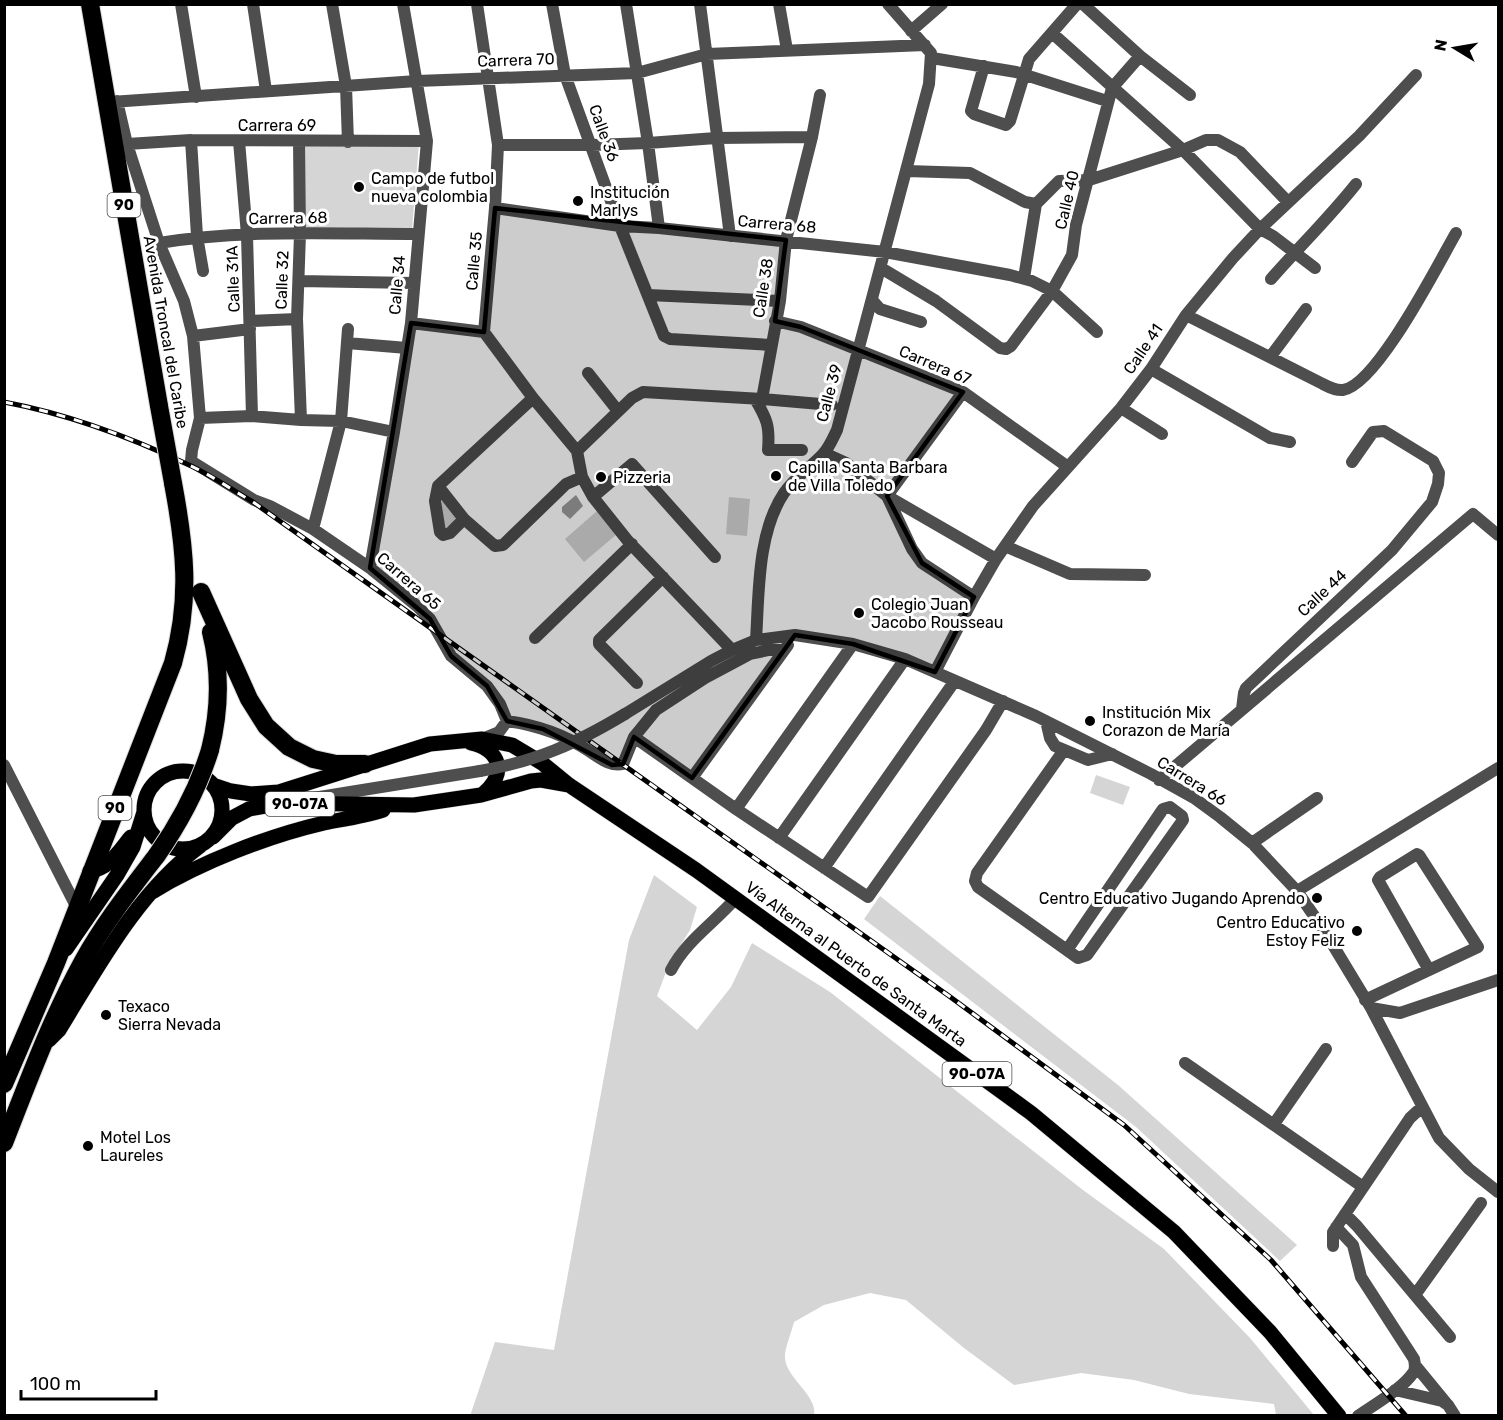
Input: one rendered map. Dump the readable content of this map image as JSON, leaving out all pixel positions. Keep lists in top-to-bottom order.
{
  "streets": {
    "highway": ["90", "Avenida Troncal del Caribe"],
    "main road": ["90-07A", "Vía Alterna al Puerto de Santa Marta"],
    "street": [
      "Carrera 70",
      "Carrera 69",
      "Calle 36",
      "Calle 40",
      "Carrera 68",
      "Calle 35",
      "Calle 31A",
      "Calle 32",
      "Calle 34",
      "Calle 38",
      "Calle 41",
      "Carrera 67",
      "Calle 39",
      "Carrera 65",
      "Calle 44",
      "Carrera 66"
    ]
  },
  "crossings": [
    ["Carrera 70", "Calle 36"],
    ["Carrera 70", "Calle 35"],
    ["Carrera 70", "Calle 34"],
    ["Carrera 70", "Avenida Troncal del Caribe"],
    ["Carrera 69", "Calle 31A"],
    ["Carrera 69", "Calle 32"],
    ["Carrera 69", "Calle 34"],
    ["Calle 36", "Carrera 68"],
    ["Calle 36", "Calle 38"],
    ["Calle 40", "Carrera 68"],
    ["Calle 40", "Calle 39"],
    ["Carrera 68", "Calle 35"],
    ["Carrera 68", "Calle 31A"],
    ["Carrera 68", "Calle 32"],
    ["Carrera 68", "Calle 34"],
    ["Carrera 68", "Calle 38"],
    ["Carrera 68", "Calle 39"],
    ["Calle 34", "Carrera 65"],
    ["Calle 38", "Carrera 67"],
    ["Calle 41", "Carrera 67"],
    ["Calle 41", "Carrera 66"],
    ["Carrera 67", "Calle 39"],
    ["Calle 39", "Carrera 66"]
  ],
  "places": [
    "Campo de futbol nueva colombia",
    "Institución Marlys",
    "Capilla Santa Barbara de Villa Toledo",
    "Pizzeria",
    "Colegio Juan Jacobo Rousseau",
    "Institución Mix Corazon de María",
    "Centro Educativo Jugando Aprendo",
    "Centro Educativo Estoy Feliz",
    "Texaco Sierra Nevada",
    "Motel Los Laureles"
  ],
  "scale_bar": "100 m",
  "north": "left"
}
